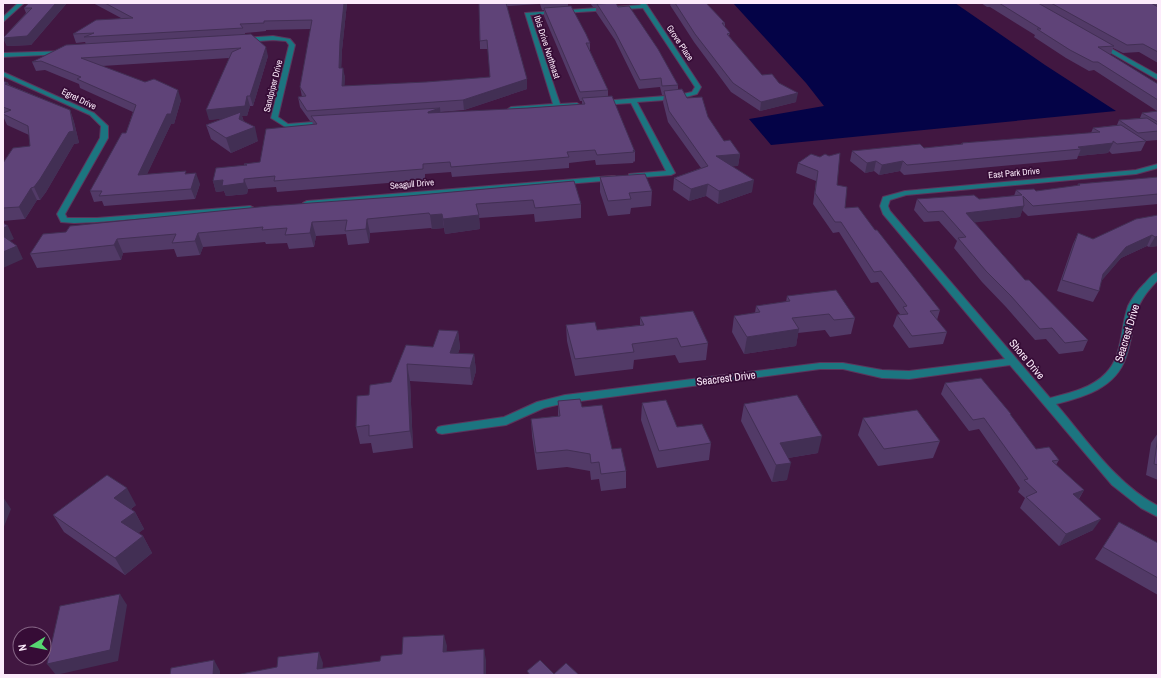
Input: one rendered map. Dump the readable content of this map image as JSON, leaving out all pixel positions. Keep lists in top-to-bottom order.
{
  "streets": {
    "street": [
      "Grove Place",
      "Ibis Drive Northeast",
      "Sandpiper Drive",
      "Egret Drive",
      "East Park Drive",
      "Seagull Drive",
      "Seacrest Drive",
      "Shore Drive"
    ]
  },
  "crossings": [
    ["Grove Place", "Ibis Drive Northeast"],
    ["Grove Place", "Seagull Drive"],
    ["East Park Drive", "Shore Drive"],
    ["Seacrest Drive", "Shore Drive"]
  ],
  "north": "left"
}
